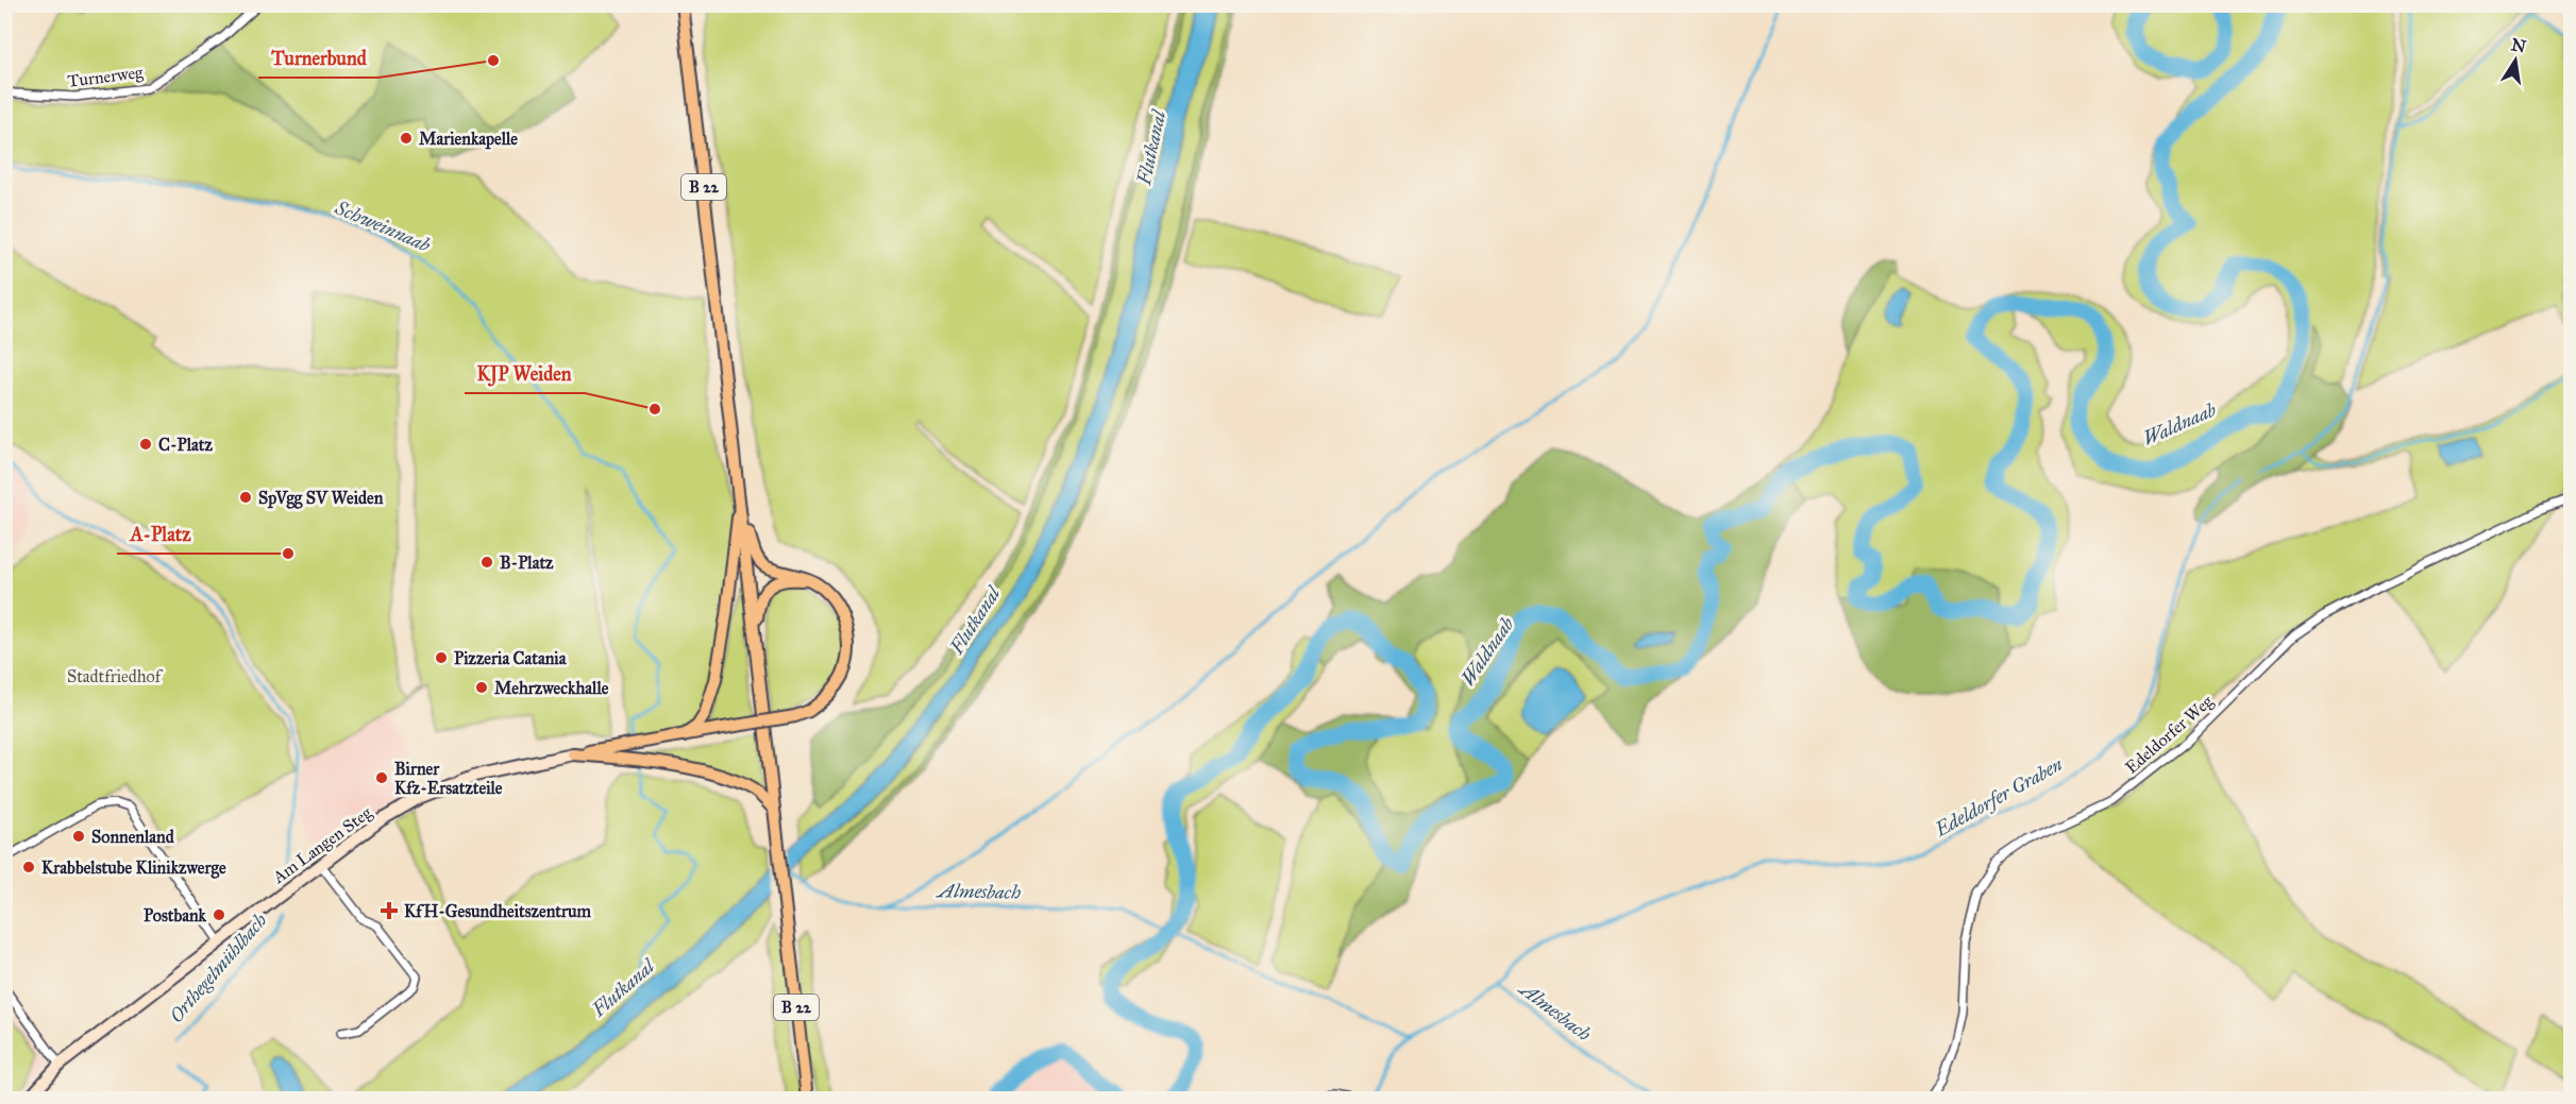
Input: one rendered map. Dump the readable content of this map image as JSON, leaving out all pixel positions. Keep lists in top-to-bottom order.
{
  "streets": {
    "main road": ["B 22"],
    "street": ["Turnerweg", "Edeldorfer Weg", "Am Langen Steg"]
  },
  "water": [
    "Flutkanal",
    "Schweinnaab",
    "Waldnaab",
    "Edeldorfer Graben",
    "Almesbach",
    "Orthegelmühlbach"
  ],
  "parks": ["Stadtfriedhof"],
  "places": {
    "other": [
      "Turnerbund",
      "Marienkapelle",
      "KJP Weiden",
      "C-Platz",
      "SpVgg SV Weiden",
      "A-Platz",
      "B-Platz",
      "Pizzeria Catania",
      "Mehrzweckhalle",
      "Birner Kfz-Ersatzteile",
      "Sonnenland",
      "Krabbelstube Klinikzwerge",
      "Postbank"
    ],
    "health": ["KfH-Gesundheitszentrum"]
  },
  "north": "top"
}
